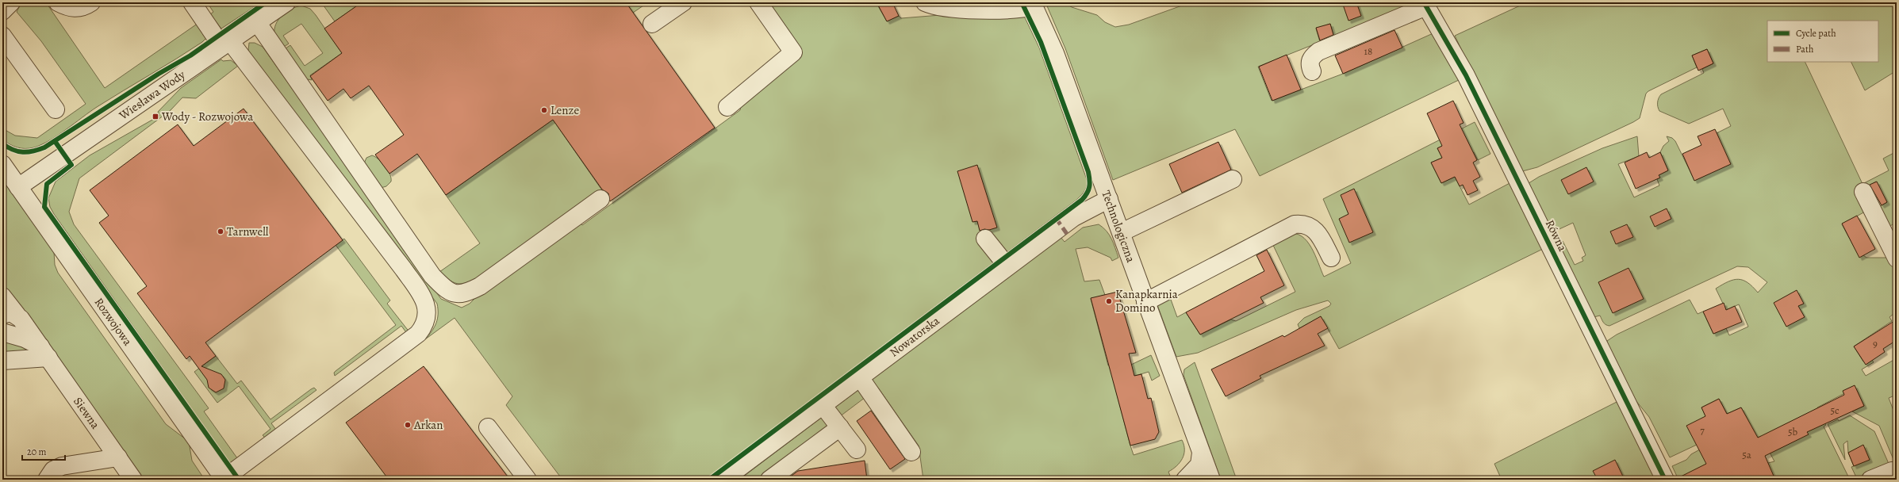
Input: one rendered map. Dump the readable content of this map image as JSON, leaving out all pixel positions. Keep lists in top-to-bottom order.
{
  "streets": {
    "street": [
      "Wiesława Wody",
      "Technologiczna",
      "Równa",
      "Rozwojowa",
      "Nowatorska",
      "Siewna"
    ]
  },
  "crossings": [
    ["Wiesława Wody", "Rozwojowa"],
    ["Technologiczna", "Nowatorska"]
  ],
  "places": {
    "other": [
      "Lenze",
      "Tarnwell",
      "Kanapkarnia Domino",
      "Arkan"
    ],
    "transit": ["Wody - Rozwojowa"]
  },
  "house_numbers": [
    "18",
    "9",
    "5c",
    "7",
    "5b",
    "5a"
  ],
  "legend": ["Cycle path", "Path"],
  "scale_bar": "20 m"
}
